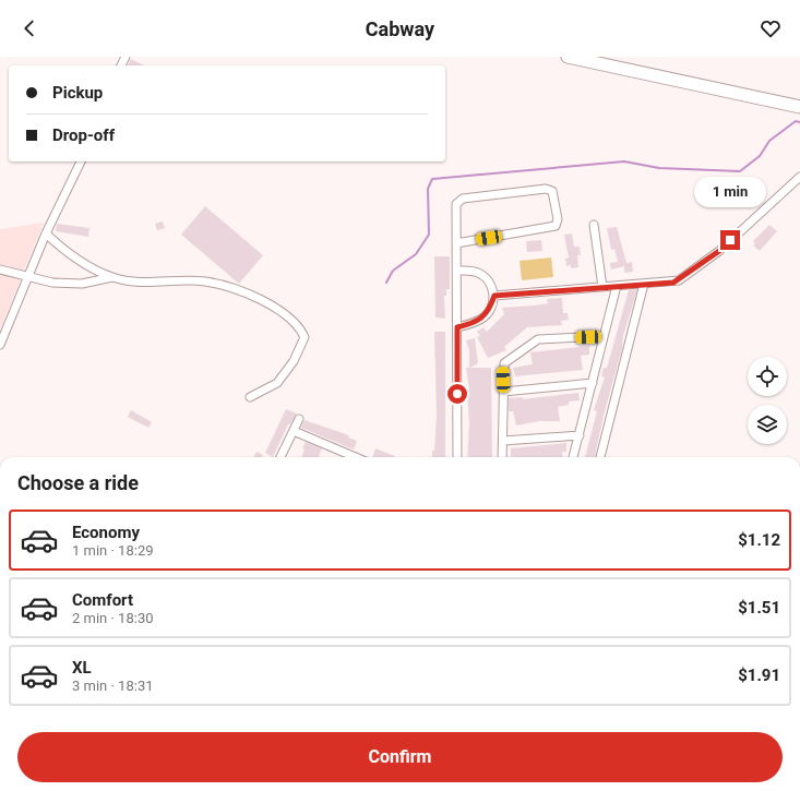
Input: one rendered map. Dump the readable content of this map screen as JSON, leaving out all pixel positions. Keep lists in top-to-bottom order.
{
  "page": {
    "header": "Cabway",
    "banner": ["Pickup", "Drop-off"],
    "bubble": "1 min",
    "heading": "Choose a ride",
    "list": [
      {
        "name": "Economy",
        "note": "1 min · 18:29",
        "value": "$1.12"
      },
      {
        "name": "Comfort",
        "note": "2 min · 18:30",
        "value": "$1.51"
      },
      {
        "name": "XL",
        "note": "3 min · 18:31",
        "value": "$1.91"
      }
    ],
    "buttons": "Confirm"
  }
}
